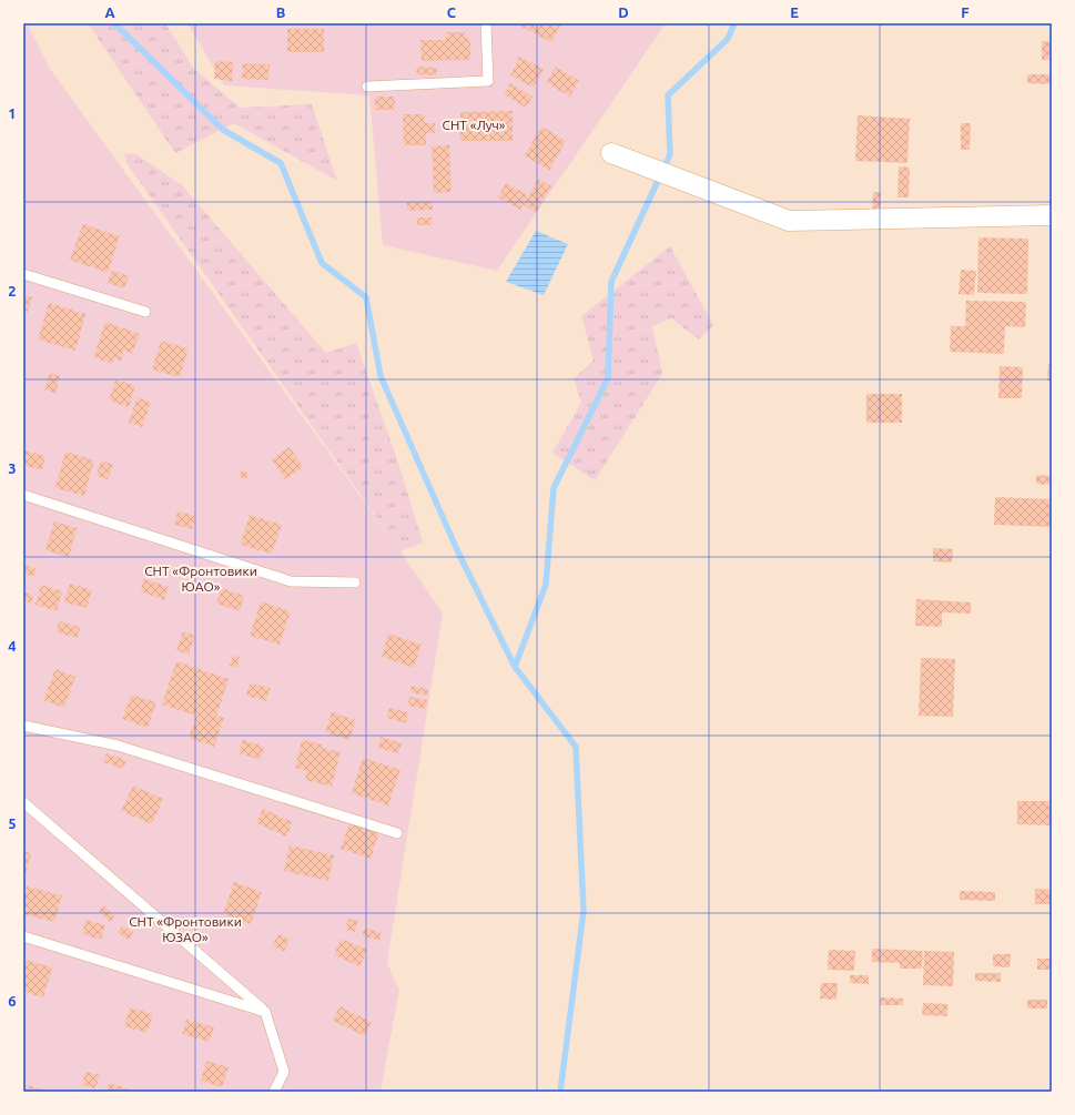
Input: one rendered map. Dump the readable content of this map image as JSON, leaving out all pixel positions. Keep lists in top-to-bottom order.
{
  "parks": ["СНТ «Луч»", "СНТ «Фронтовики ЮАО»", "СНТ «Фронтовики ЮЗАО»"],
  "grid": {
    "columns": [
      "A",
      "B",
      "C",
      "D",
      "E",
      "F"
    ],
    "rows": [
      "1",
      "2",
      "3",
      "4",
      "5",
      "6"
    ]
  }
}
